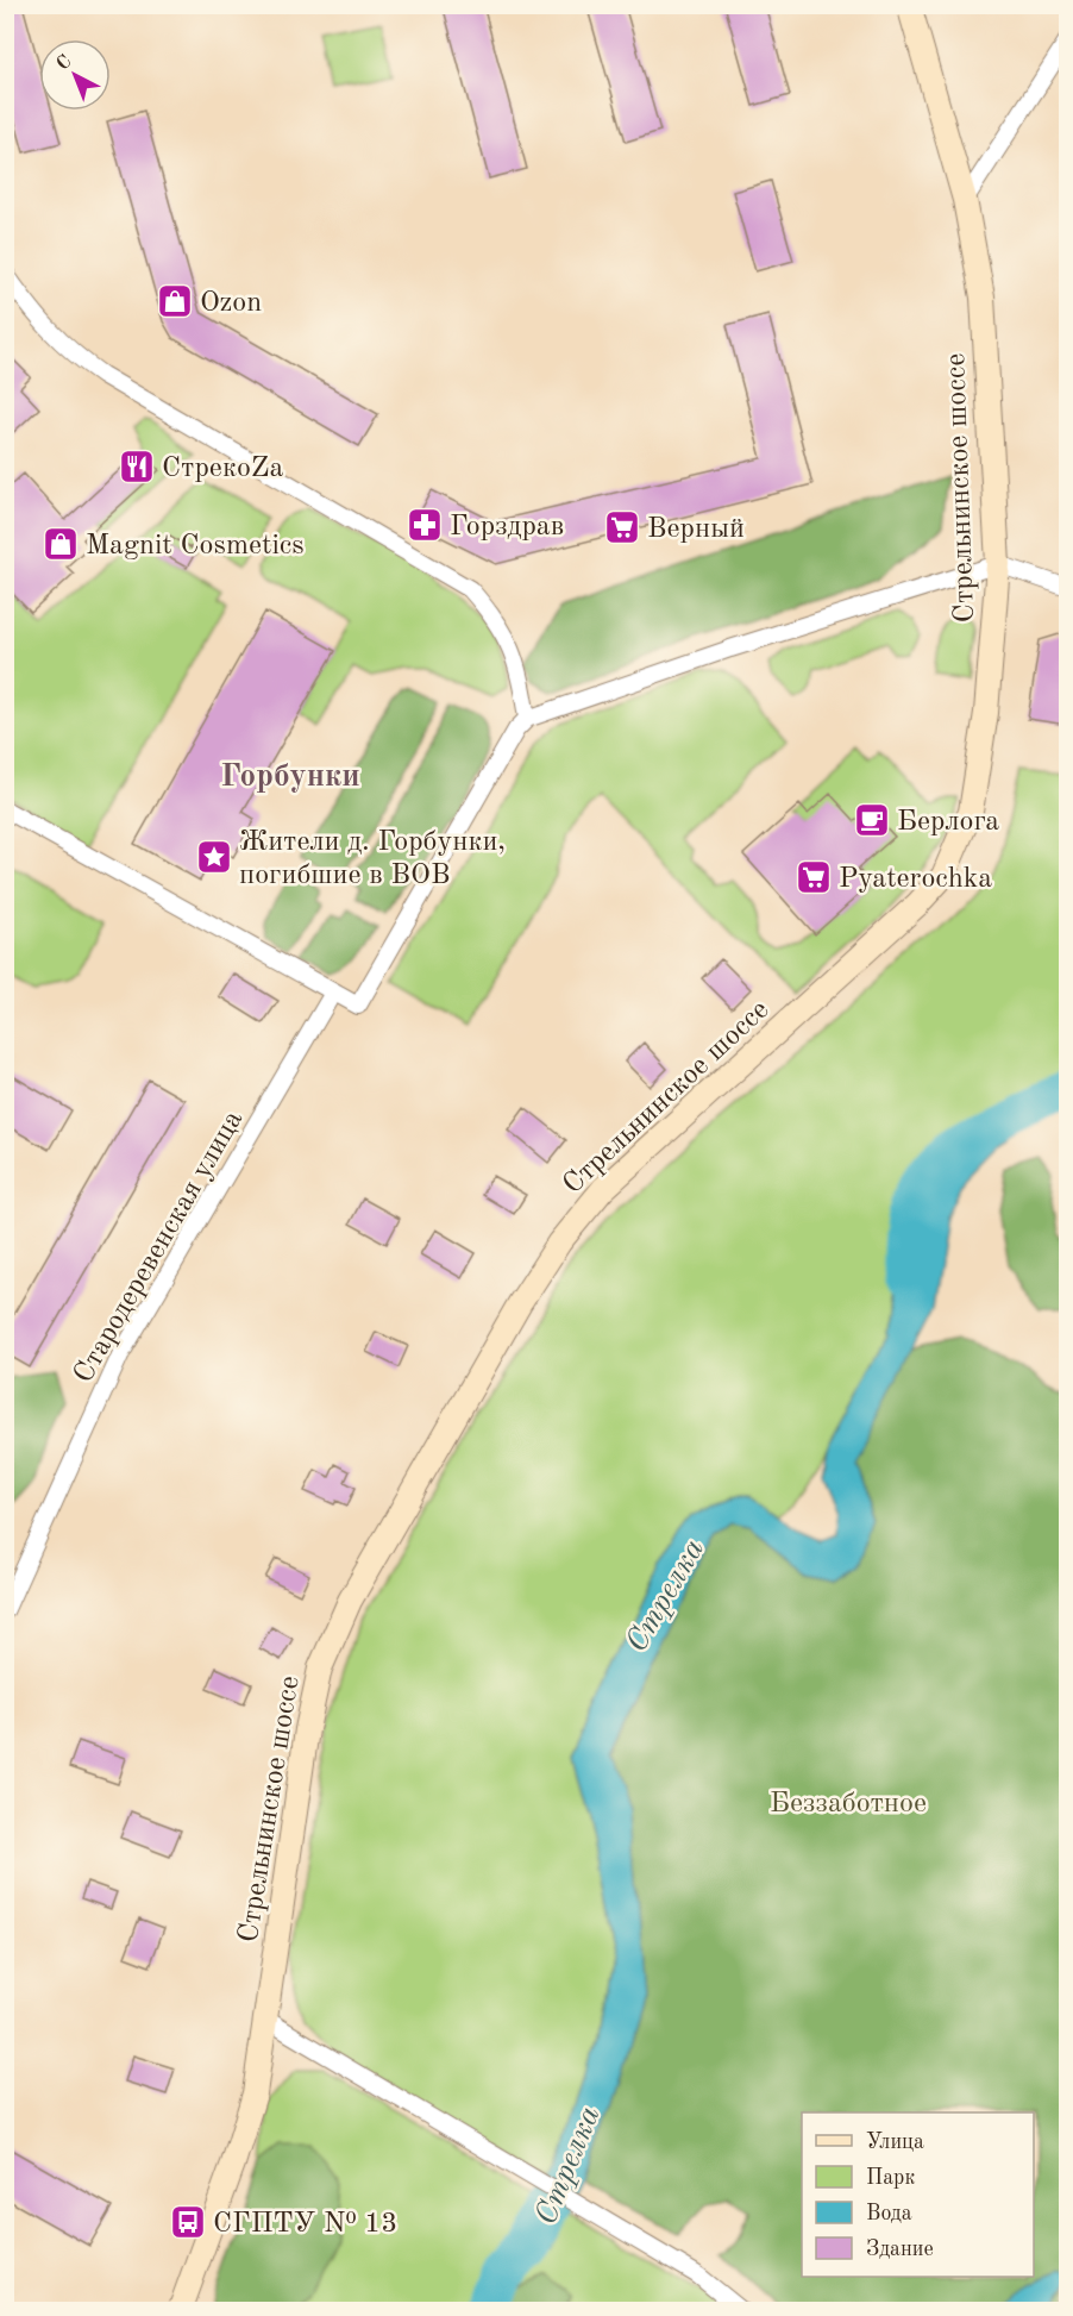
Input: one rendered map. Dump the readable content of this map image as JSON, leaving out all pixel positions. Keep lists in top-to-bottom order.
{
  "streets": {
    "main road": ["Стрельнинское шоссе"],
    "street": ["Стародеревенская улица"]
  },
  "districts": ["Горбунки"],
  "water": ["Стрелка"],
  "parks": ["Беззаботное"],
  "places": {
    "shop": ["Ozon", "Magnit Cosmetics"],
    "restaurant": ["СтрекоZа"],
    "pharmacy": ["Горздрав"],
    "supermarket": ["Верный", "Pyaterochka"],
    "cafe": ["Берлога"],
    "place": ["Жители д. Горбунки, погибшие в ВОВ"],
    "bus stop": ["СГПТУ N⁰ 13"]
  },
  "legend": [
    "Улица",
    "Парк",
    "Вода",
    "Здание"
  ],
  "north": "top left"
}
